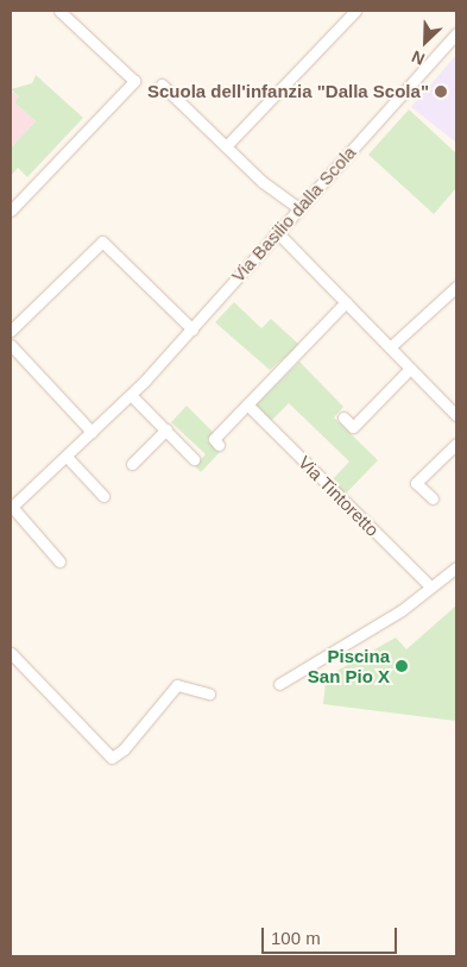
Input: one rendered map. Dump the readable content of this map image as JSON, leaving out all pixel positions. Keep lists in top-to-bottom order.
{
  "streets": {
    "street": ["Via Basilio dalla Scola", "Via Tintoretto"]
  },
  "places": ["Scuola dell'infanzia \"Dalla Scola\"", "Piscina San Pio X"],
  "scale_bar": "100 m",
  "north": "bottom left"
}
